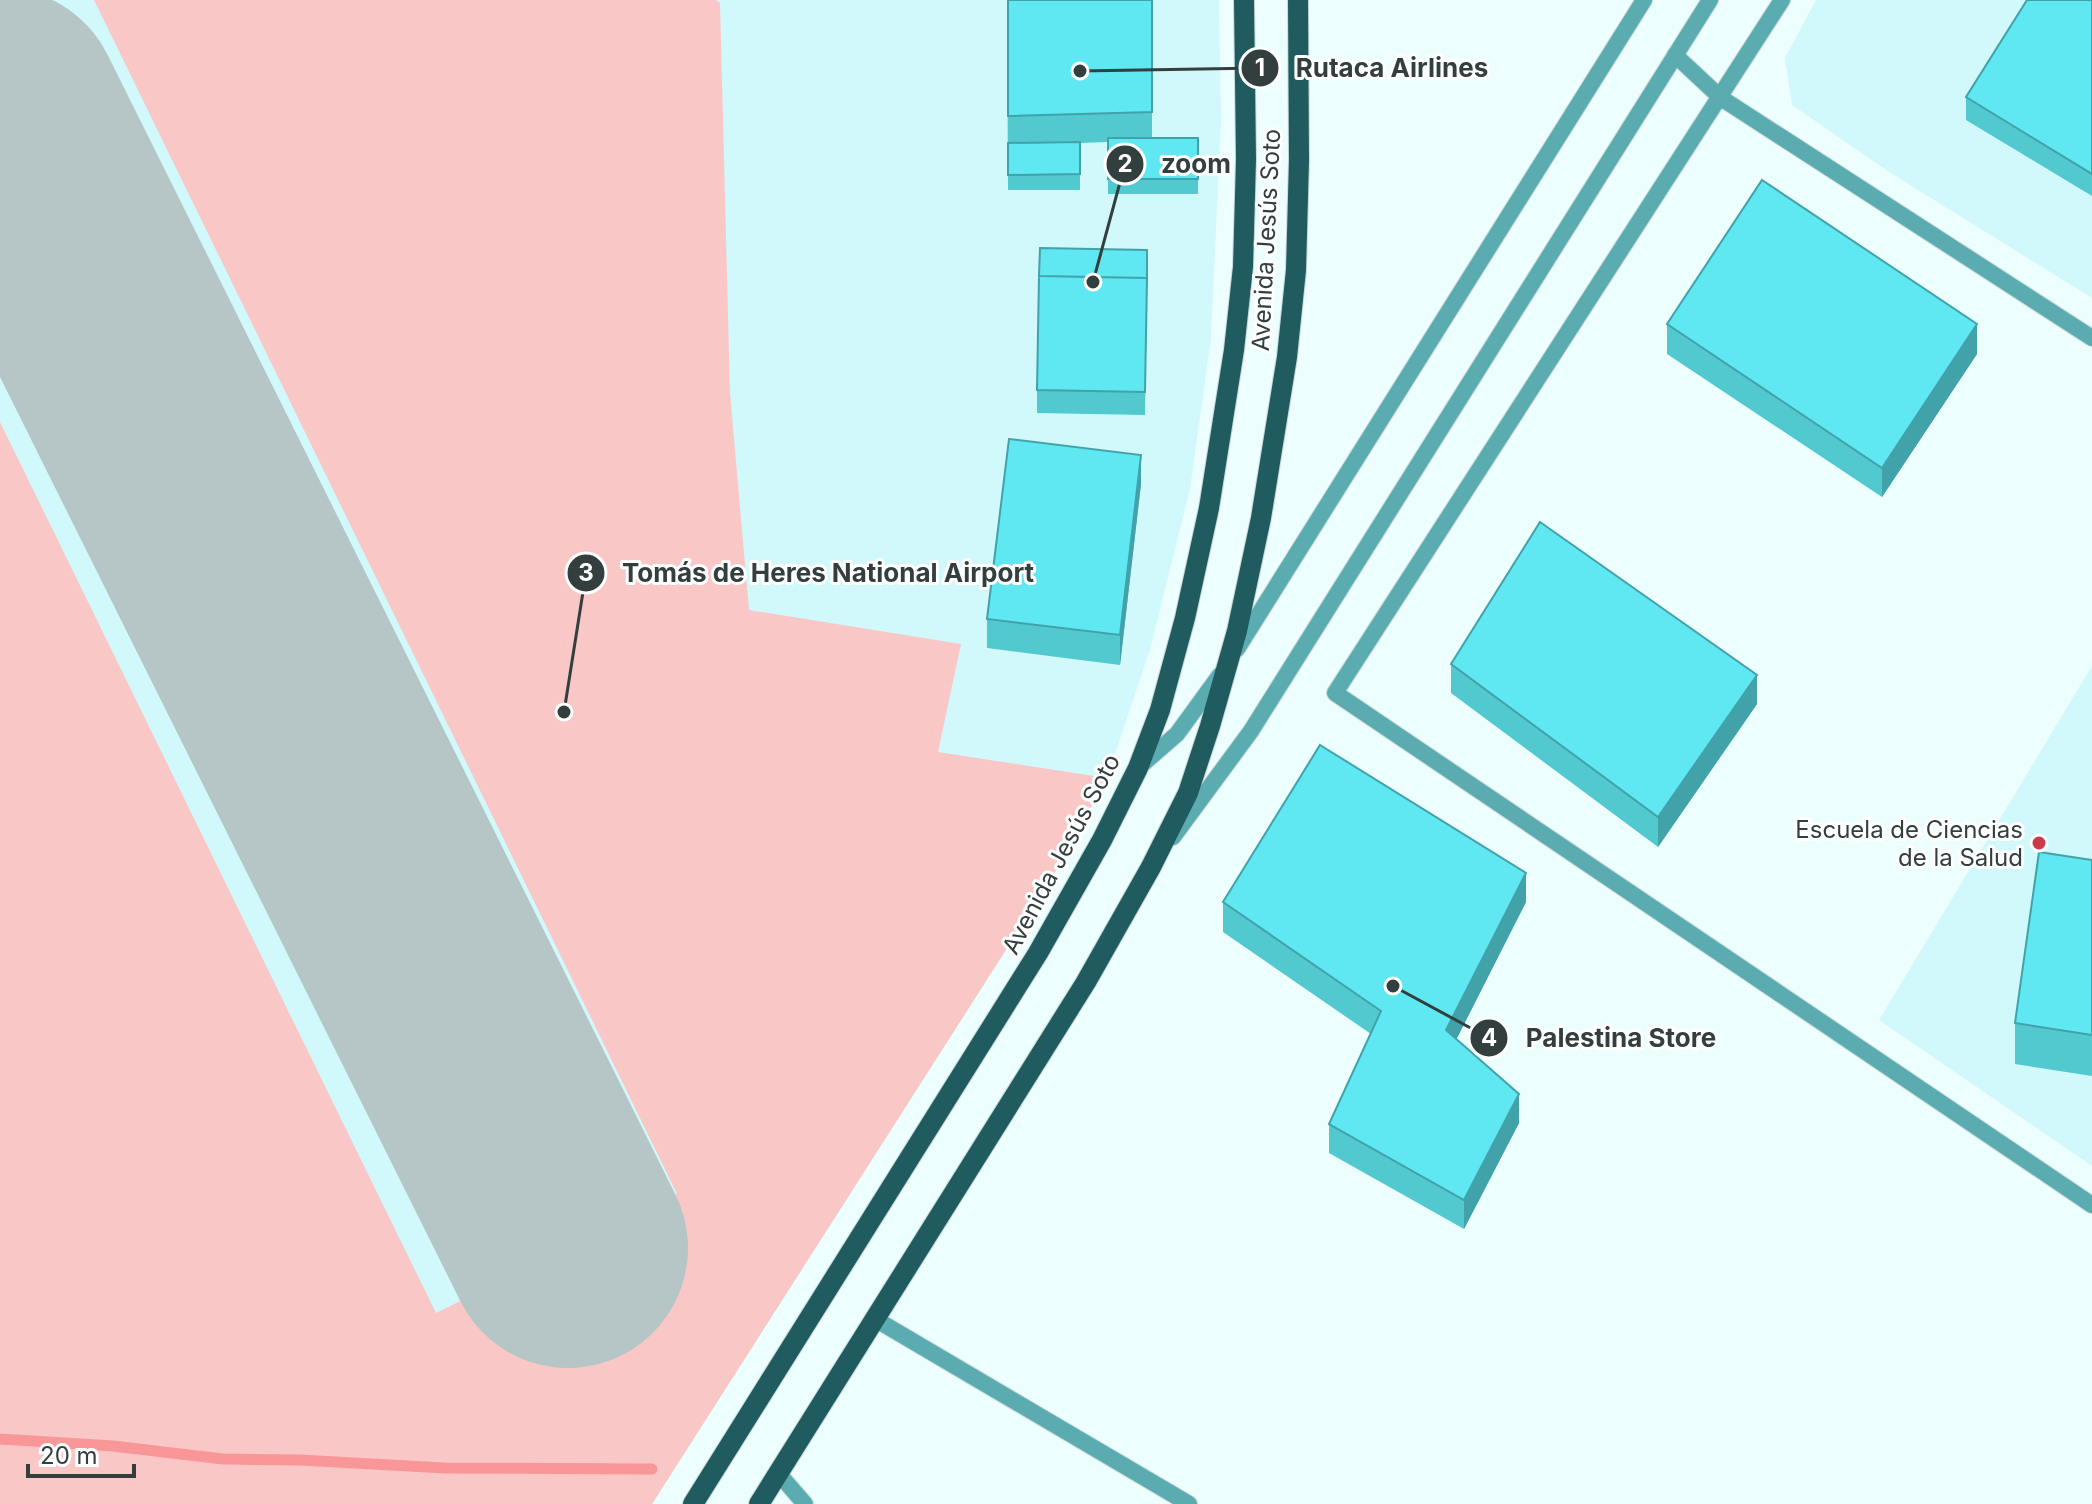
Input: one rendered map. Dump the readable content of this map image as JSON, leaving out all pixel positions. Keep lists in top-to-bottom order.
{
  "streets": {
    "main road": ["Avenida Jesús Soto"]
  },
  "places": [
    "Rutaca Airlines",
    "zoom",
    "Tomás de Heres National Airport",
    "Escuela de Ciencias de la Salud",
    "Palestina Store"
  ],
  "scale_bar": "20 m"
}
